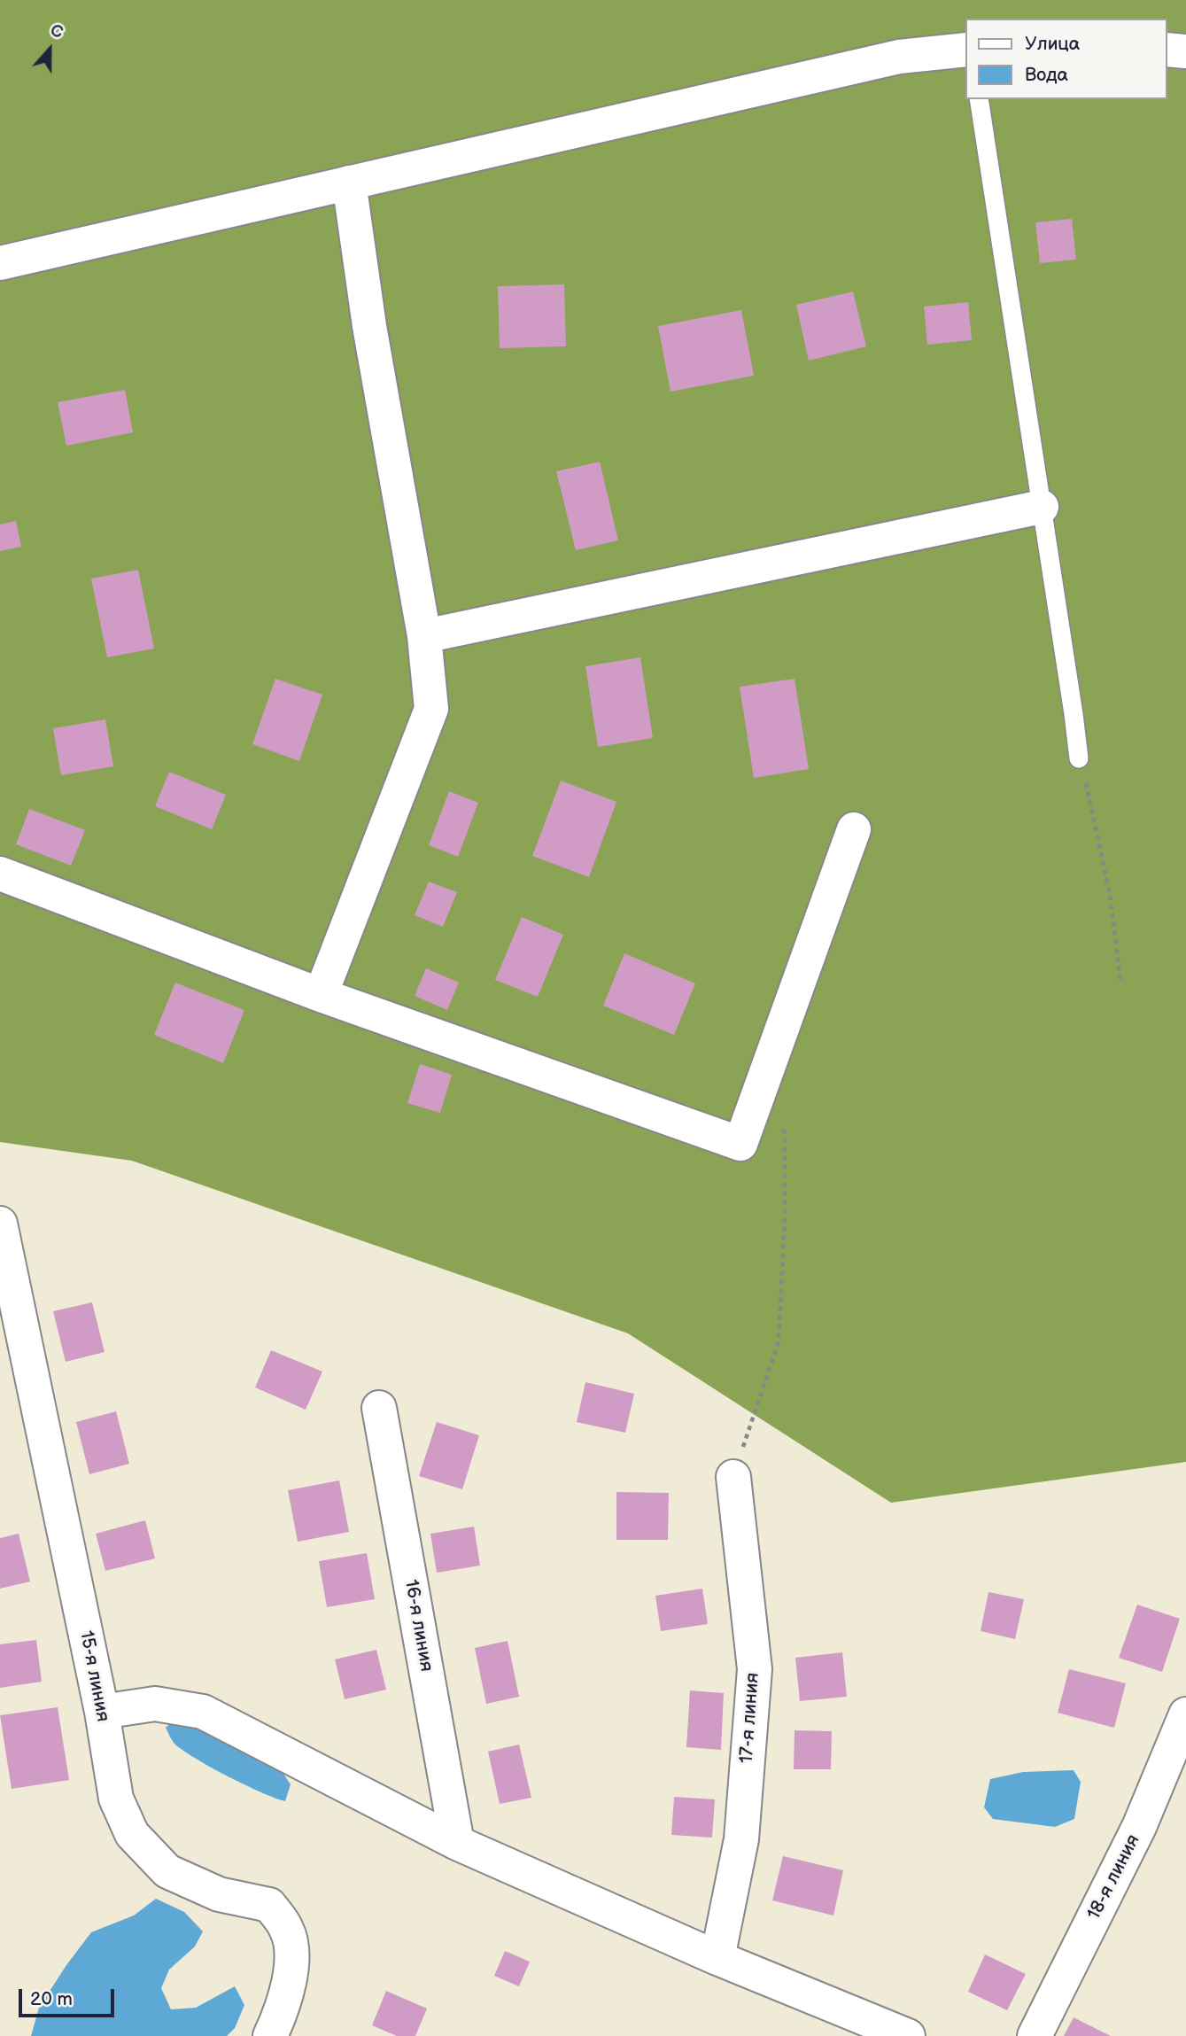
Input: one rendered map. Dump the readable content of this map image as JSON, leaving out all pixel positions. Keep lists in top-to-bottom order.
{
  "streets": {
    "street": [
      "16-я линия",
      "15-я линия",
      "17-я линия",
      "18-я линия"
    ]
  },
  "legend": ["Улица", "Вода"],
  "scale_bar": "20 m",
  "north": "top"
}
